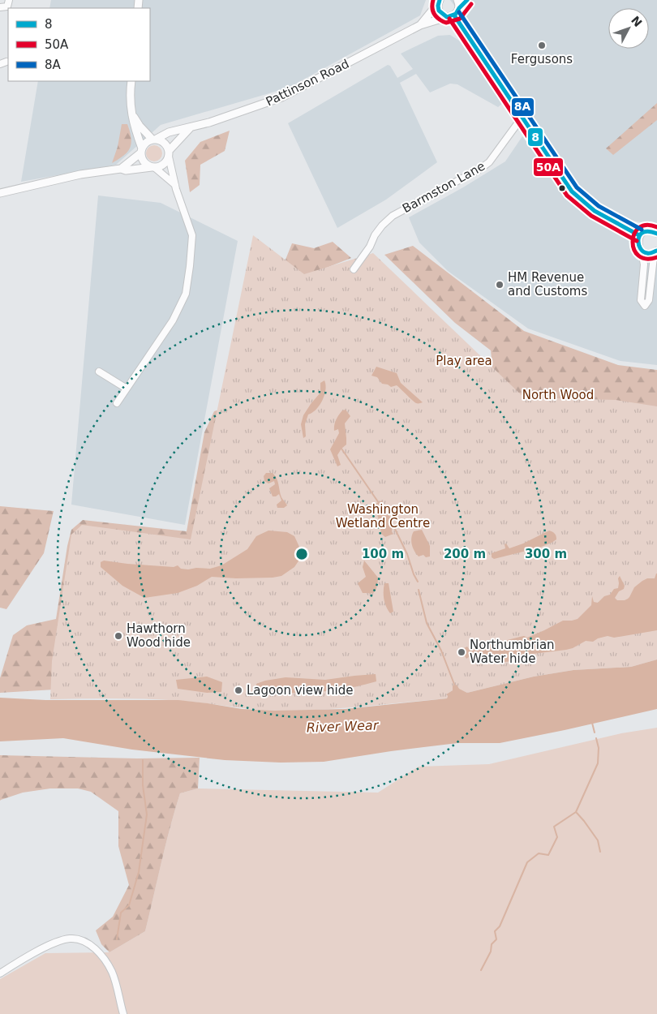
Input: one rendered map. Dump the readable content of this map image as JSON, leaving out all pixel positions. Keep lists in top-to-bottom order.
{
  "streets": {
    "street": ["Pattinson Road", "Barmston Lane"]
  },
  "water": ["River Wear"],
  "parks": ["Play area", "North Wood", "Washington Wetland Centre"],
  "places": [
    "Fergusons",
    "HM Revenue and Customs",
    "Hawthorn Wood hide",
    "Northumbrian Water hide",
    "Lagoon view hide"
  ],
  "lines": ["transit line 8", "transit line 50A", "transit line 8A"],
  "legend": ["8", "50A", "8A"],
  "north": "top right",
  "rings": ["100 m", "200 m", "300 m"]
}
